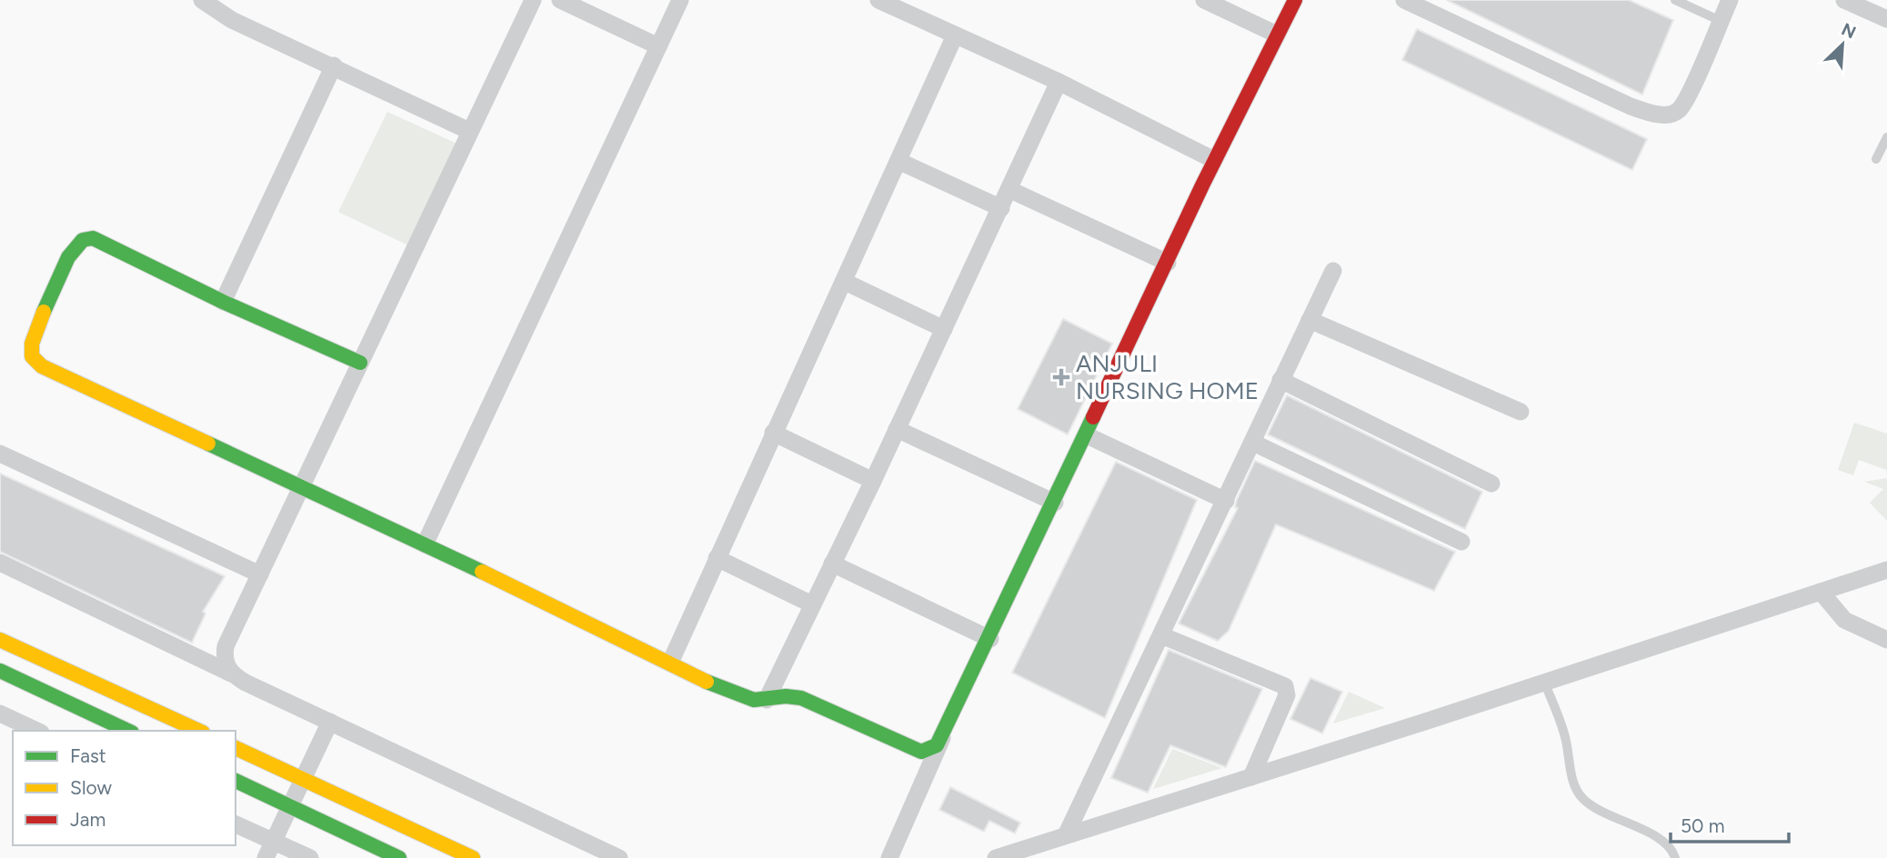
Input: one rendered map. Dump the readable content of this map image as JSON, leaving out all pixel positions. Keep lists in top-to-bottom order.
{
  "places": {
    "health": ["ANJULI NURSING HOME"]
  },
  "legend": ["Fast", "Slow", "Jam"],
  "scale_bar": "50 m",
  "north": "top right"
}
